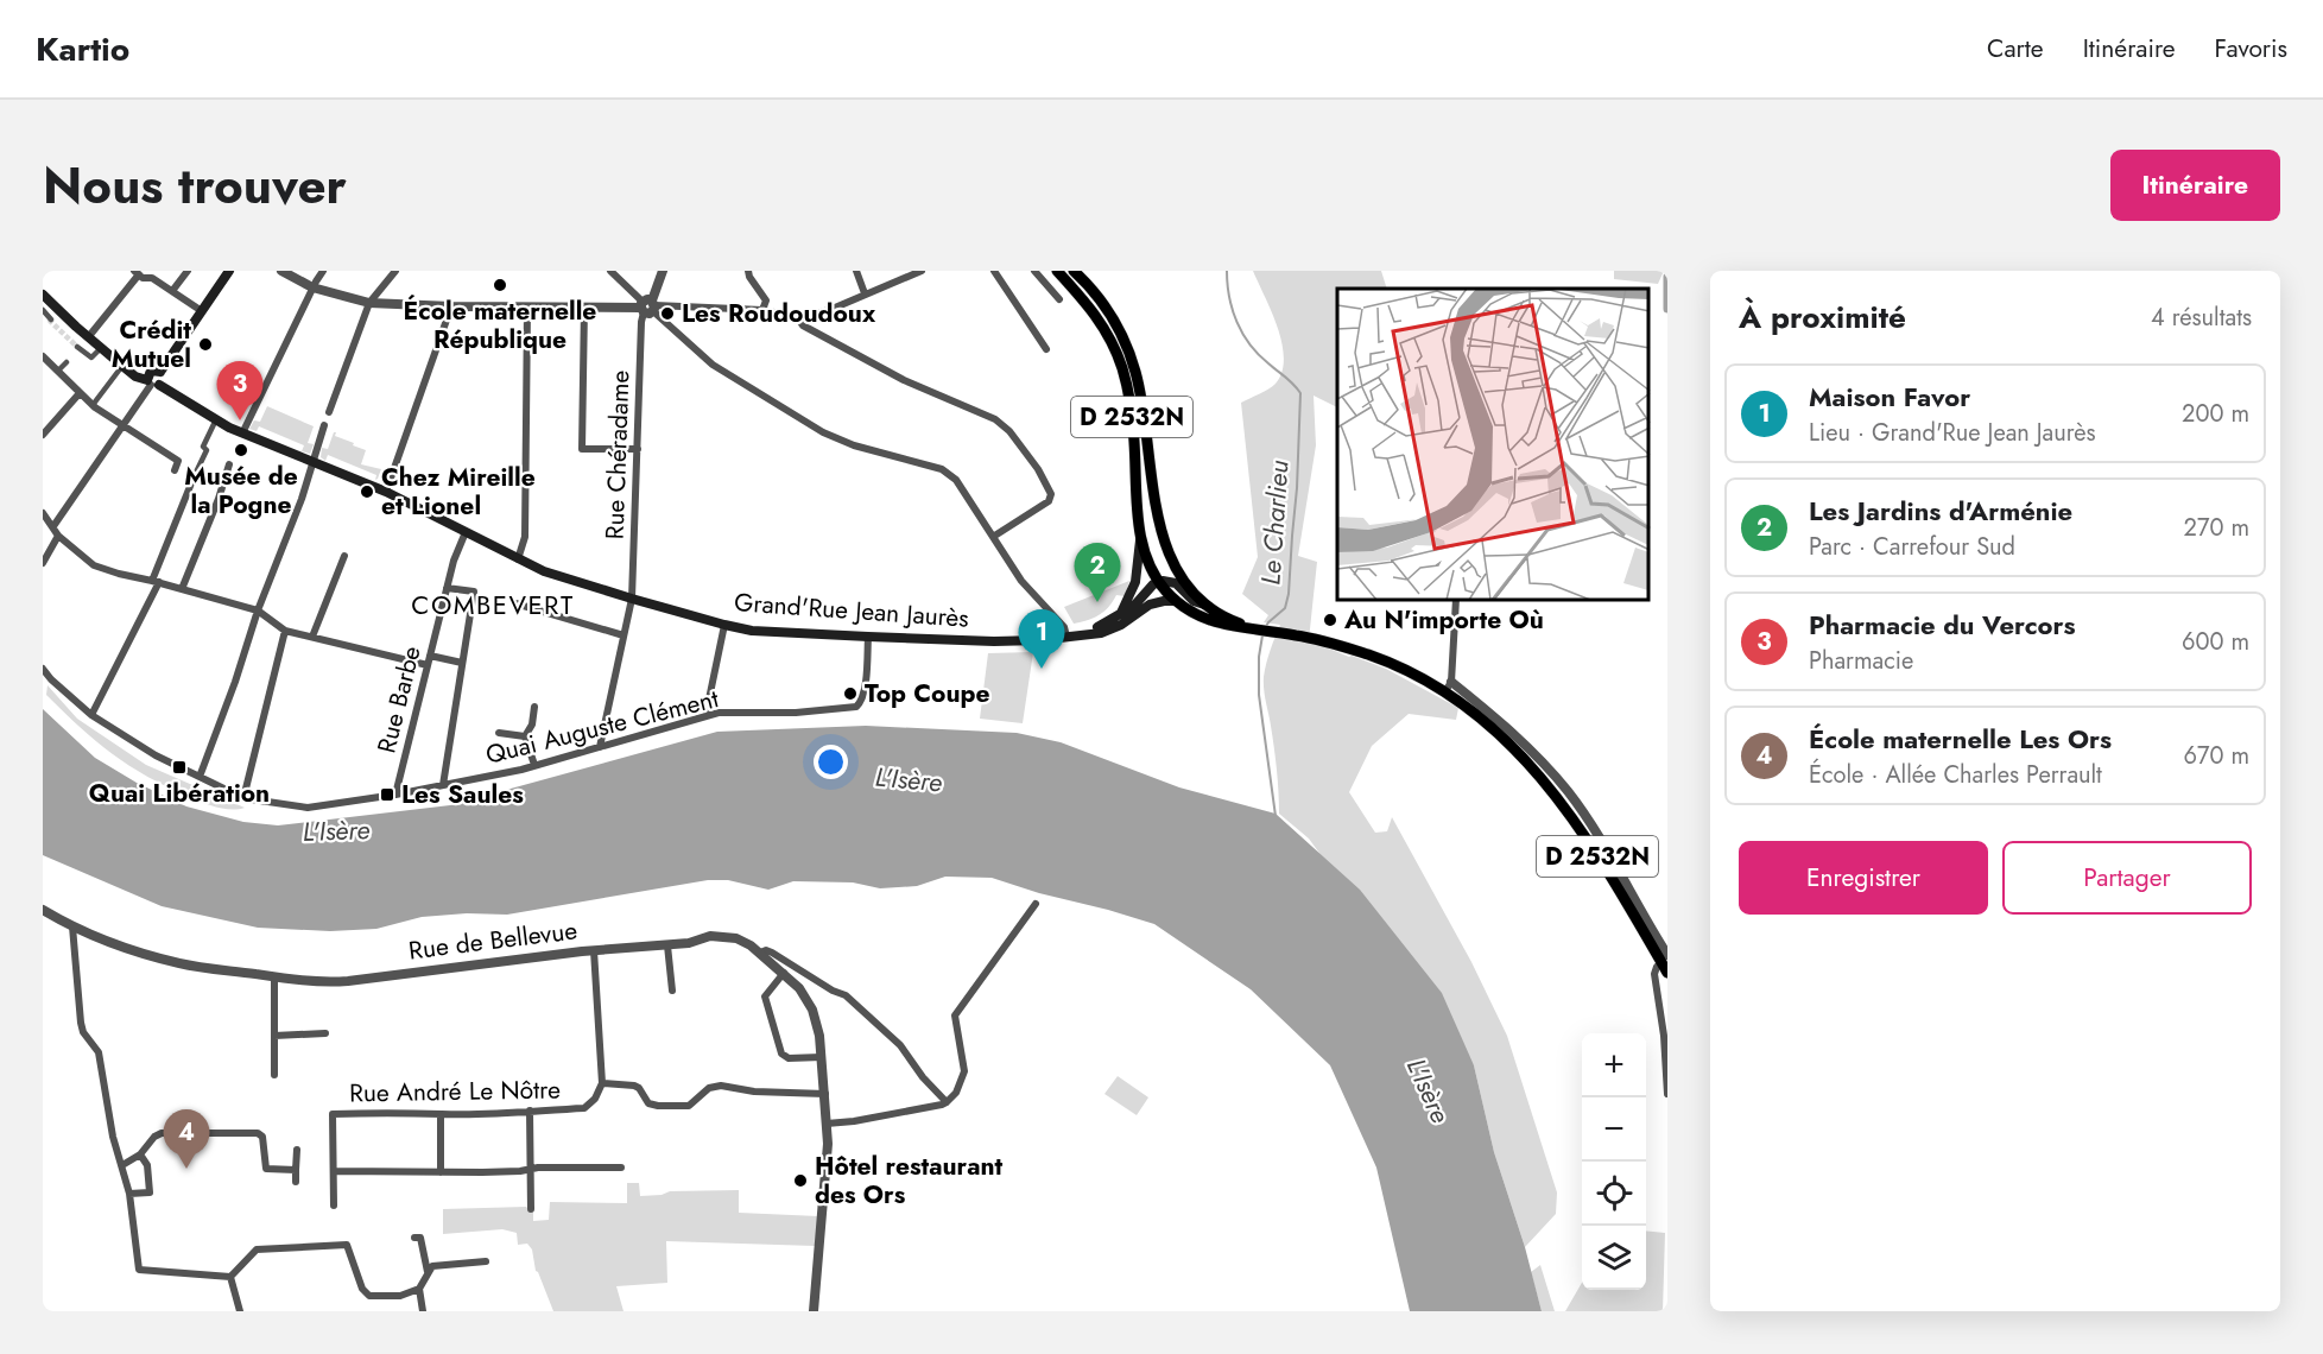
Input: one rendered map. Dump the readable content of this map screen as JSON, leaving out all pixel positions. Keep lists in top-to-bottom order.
{
  "streets": {
    "main road": ["D 2532N", "Grand'Rue Jean Jaurès"],
    "street": [
      "Rue Chéradame",
      "Rue Barbe",
      "Quai Auguste Clément",
      "Rue de Bellevue",
      "Rue André Le Nôtre"
    ]
  },
  "crossings": [
    ["Rue Chéradame", "Grand'Rue Jean Jaurès"],
    ["Rue Chéradame", "Quai Auguste Clément"],
    ["Grand'Rue Jean Jaurès", "Rue Barbe"],
    ["Grand'Rue Jean Jaurès", "Quai Auguste Clément"],
    ["Rue Barbe", "Quai Auguste Clément"]
  ],
  "districts": ["COMBEVERT"],
  "water": ["Le Charlieu", "L'Isère"],
  "places": {
    "other": [
      "École maternelle République",
      "Les Roudoudoux",
      "Crédit Mutuel",
      "Musée de la Pogne",
      "Chez Mireille et Lionel",
      "Au N'importe Où",
      "Top Coupe",
      "Hôtel restaurant des Ors"
    ],
    "transit": ["Quai Libération", "Les Saules"]
  },
  "page": {
    "header": "Kartio",
    "nav": ["Carte", "Itinéraire", "Favoris"],
    "title": "Nous trouver",
    "buttons": [
      "Itinéraire",
      ["Enregistrer", "Partager"]
    ],
    "heading": ["À proximité", "4 résultats"],
    "pins": [
      "3",
      "2",
      "1",
      "4"
    ],
    "list": [
      {
        "mark": "1",
        "name": "Maison Favor",
        "note": "Lieu · Grand'Rue Jean Jaurès",
        "value": "200 m"
      },
      {
        "mark": "2",
        "name": "Les Jardins d'Arménie",
        "note": "Parc · Carrefour Sud",
        "value": "270 m"
      },
      {
        "mark": "3",
        "name": "Pharmacie du Vercors",
        "note": "Pharmacie",
        "value": "600 m"
      },
      {
        "mark": "4",
        "name": "École maternelle Les Ors",
        "note": "École · Allée Charles Perrault",
        "value": "670 m"
      }
    ],
    "map_buttons": ["+", "−"]
  }
}
